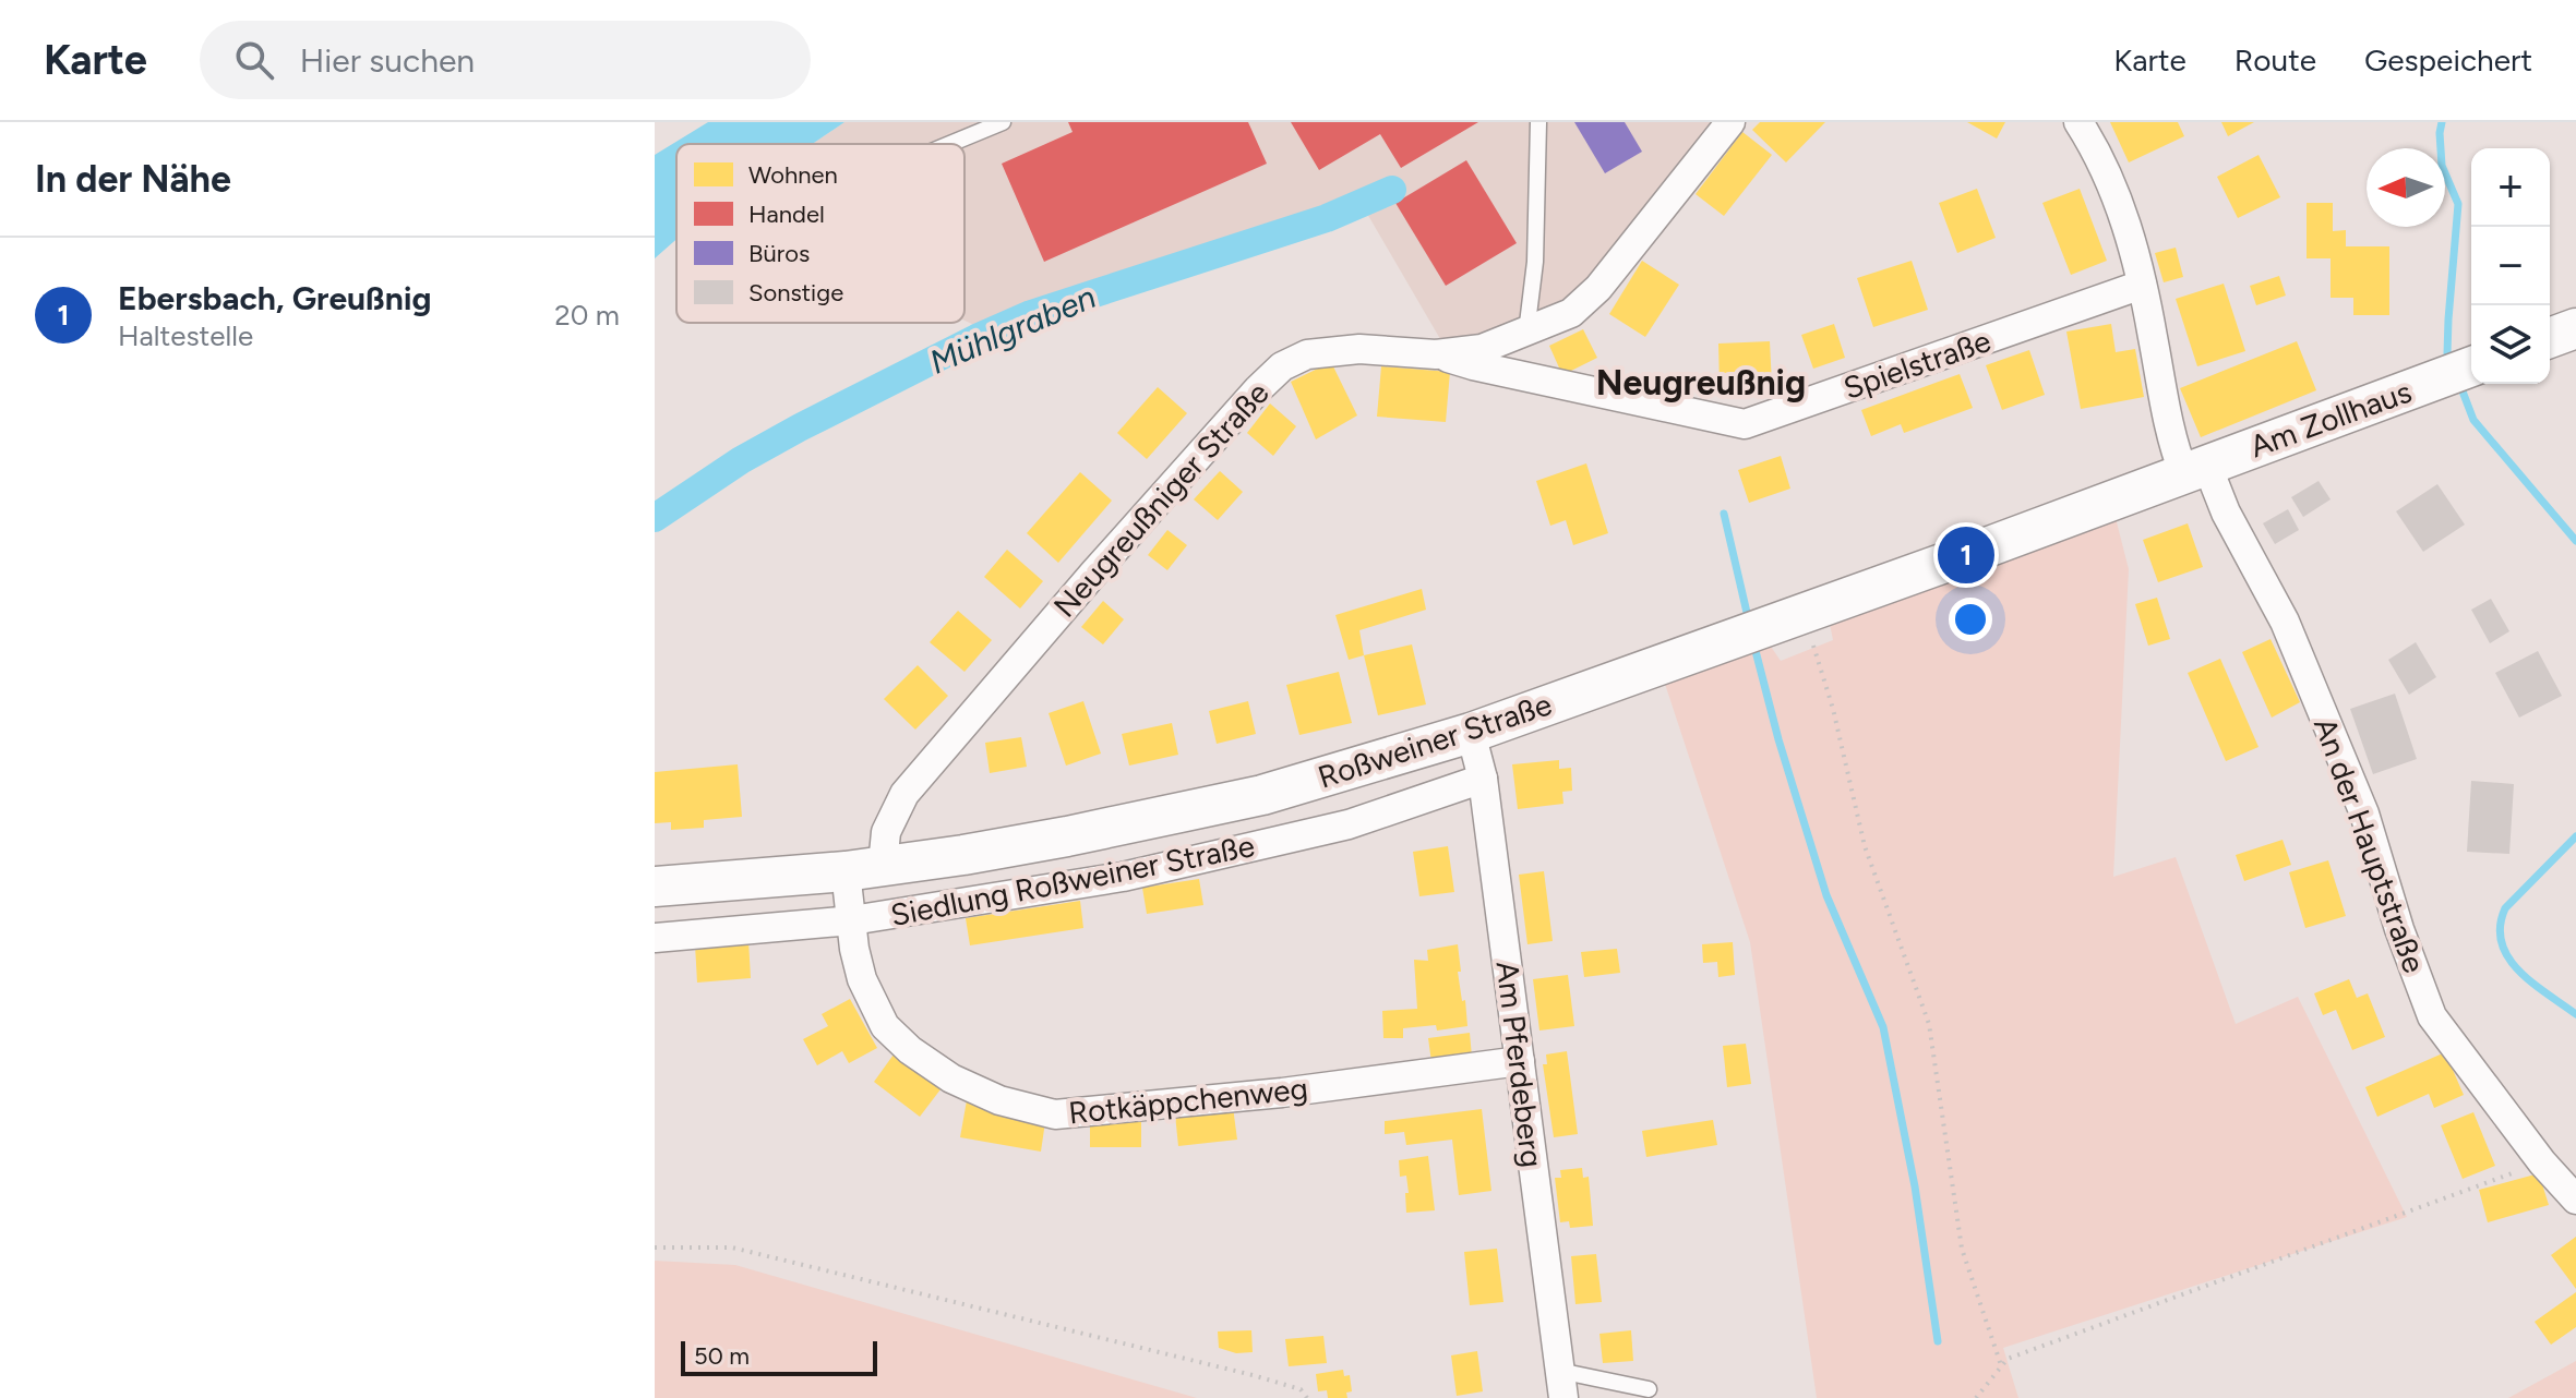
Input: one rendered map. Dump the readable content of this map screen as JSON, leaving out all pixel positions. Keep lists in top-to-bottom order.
{
  "streets": {
    "main road": ["Am Zollhaus", "Roßweiner Straße"],
    "street": [
      "Spielstraße",
      "Neugreußniger Straße",
      "An der Hauptstraße",
      "Siedlung Roßweiner Straße",
      "Am Pferdeberg",
      "Rotkäppchenweg"
    ]
  },
  "crossings": [
    ["Spielstraße", "Neugreußniger Straße"],
    ["Am Zollhaus", "Roßweiner Straße"],
    ["Am Zollhaus", "An der Hauptstraße"],
    ["Neugreußniger Straße", "Roßweiner Straße"],
    ["Neugreußniger Straße", "Rotkäppchenweg"],
    ["Roßweiner Straße", "An der Hauptstraße"],
    ["Roßweiner Straße", "Am Pferdeberg"],
    ["Roßweiner Straße", "Rotkäppchenweg"],
    ["Siedlung Roßweiner Straße", "Am Pferdeberg"],
    ["Siedlung Roßweiner Straße", "Rotkäppchenweg"],
    ["Am Pferdeberg", "Rotkäppchenweg"]
  ],
  "districts": ["Neugreußnig"],
  "water": ["Mühlgraben"],
  "legend": [
    "Wohnen",
    "Handel",
    "Büros",
    "Sonstige"
  ],
  "scale_bar": "50 m",
  "north": "left",
  "page": {
    "header": "Karte",
    "search": "Hier suchen",
    "nav": ["Karte", "Route", "Gespeichert"],
    "heading": "In der Nähe",
    "map_buttons": ["+", "−"],
    "list": [
      {
        "mark": "1",
        "name": "Ebersbach, Greußnig",
        "note": "Haltestelle",
        "value": "20 m"
      }
    ],
    "pins": "1",
    "scale": "50 m"
  }
}
